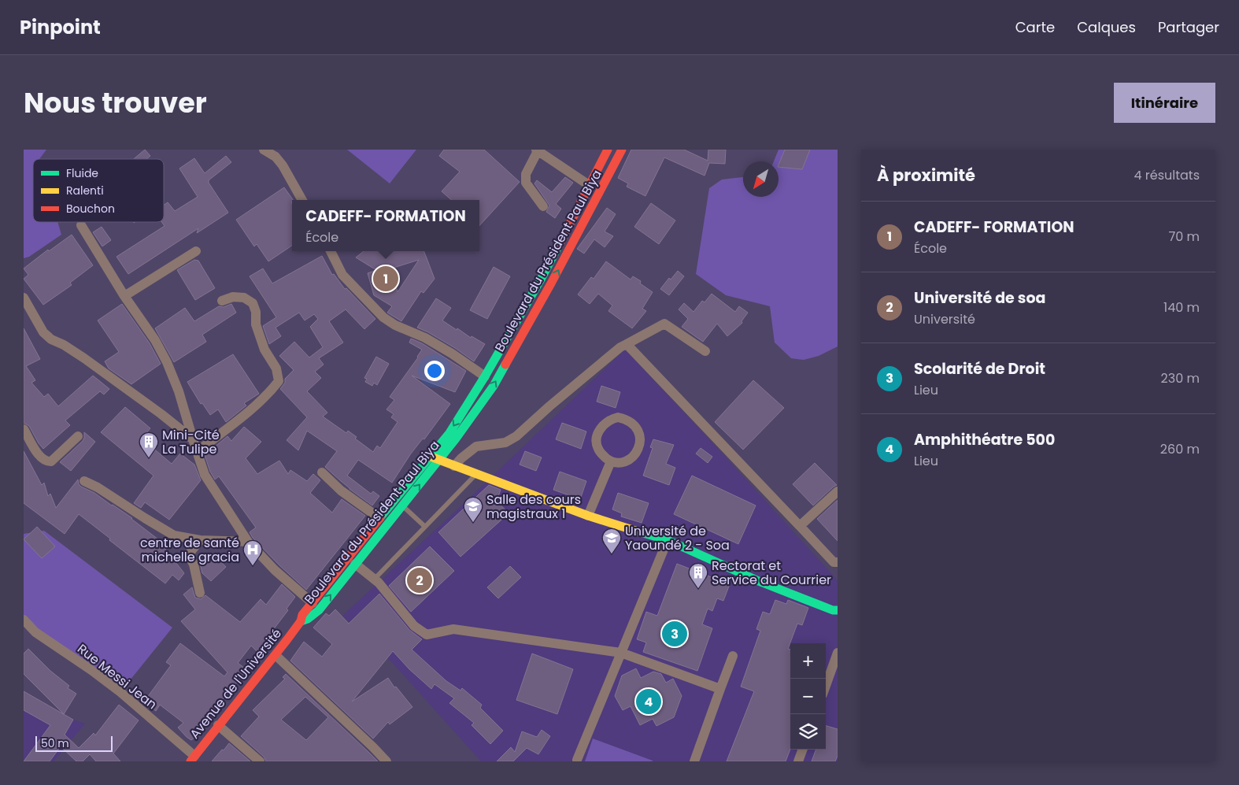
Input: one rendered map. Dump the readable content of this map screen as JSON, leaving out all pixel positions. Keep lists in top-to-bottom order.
{
  "streets": {
    "main road": ["Boulevard du Président Paul Biya", "Avenue de l'Université"],
    "street": ["Rue Messi Jean"]
  },
  "crossings": [
    ["Boulevard du Président Paul Biya", "Avenue de l'Université"],
    ["Rue Messi Jean", "Avenue de l'Université"]
  ],
  "places": {
    "building": ["Mini-Cité La Tulipe", "Rectorat et Service du Courrier"],
    "school or university": ["Salle des cours magistraux 1", "Université de Yaoundé 2 - Soa"],
    "hospital": ["centre de santé michelle gracia"]
  },
  "legend": ["Fluide", "Ralenti", "Bouchon"],
  "scale_bar": "50 m",
  "north": "bottom left",
  "page": {
    "header": "Pinpoint",
    "nav": ["Carte", "Calques", "Partager"],
    "title": "Nous trouver",
    "buttons": "Itinéraire",
    "heading": ["À proximité", "4 résultats"],
    "popup": ["CADEFF- FORMATION", "École"],
    "list": [
      {
        "mark": "1",
        "name": "CADEFF- FORMATION",
        "note": "École",
        "value": "70 m"
      },
      {
        "mark": "2",
        "name": "Université de soa",
        "note": "Université",
        "value": "140 m"
      },
      {
        "mark": "3",
        "name": "Scolarité de Droit",
        "note": "Lieu",
        "value": "230 m"
      },
      {
        "mark": "4",
        "name": "Amphithéatre 500",
        "note": "Lieu",
        "value": "260 m"
      }
    ],
    "pins": [
      "1",
      "2",
      "3",
      "4"
    ],
    "map_buttons": ["+", "−"],
    "scale": "50 m"
  }
}
